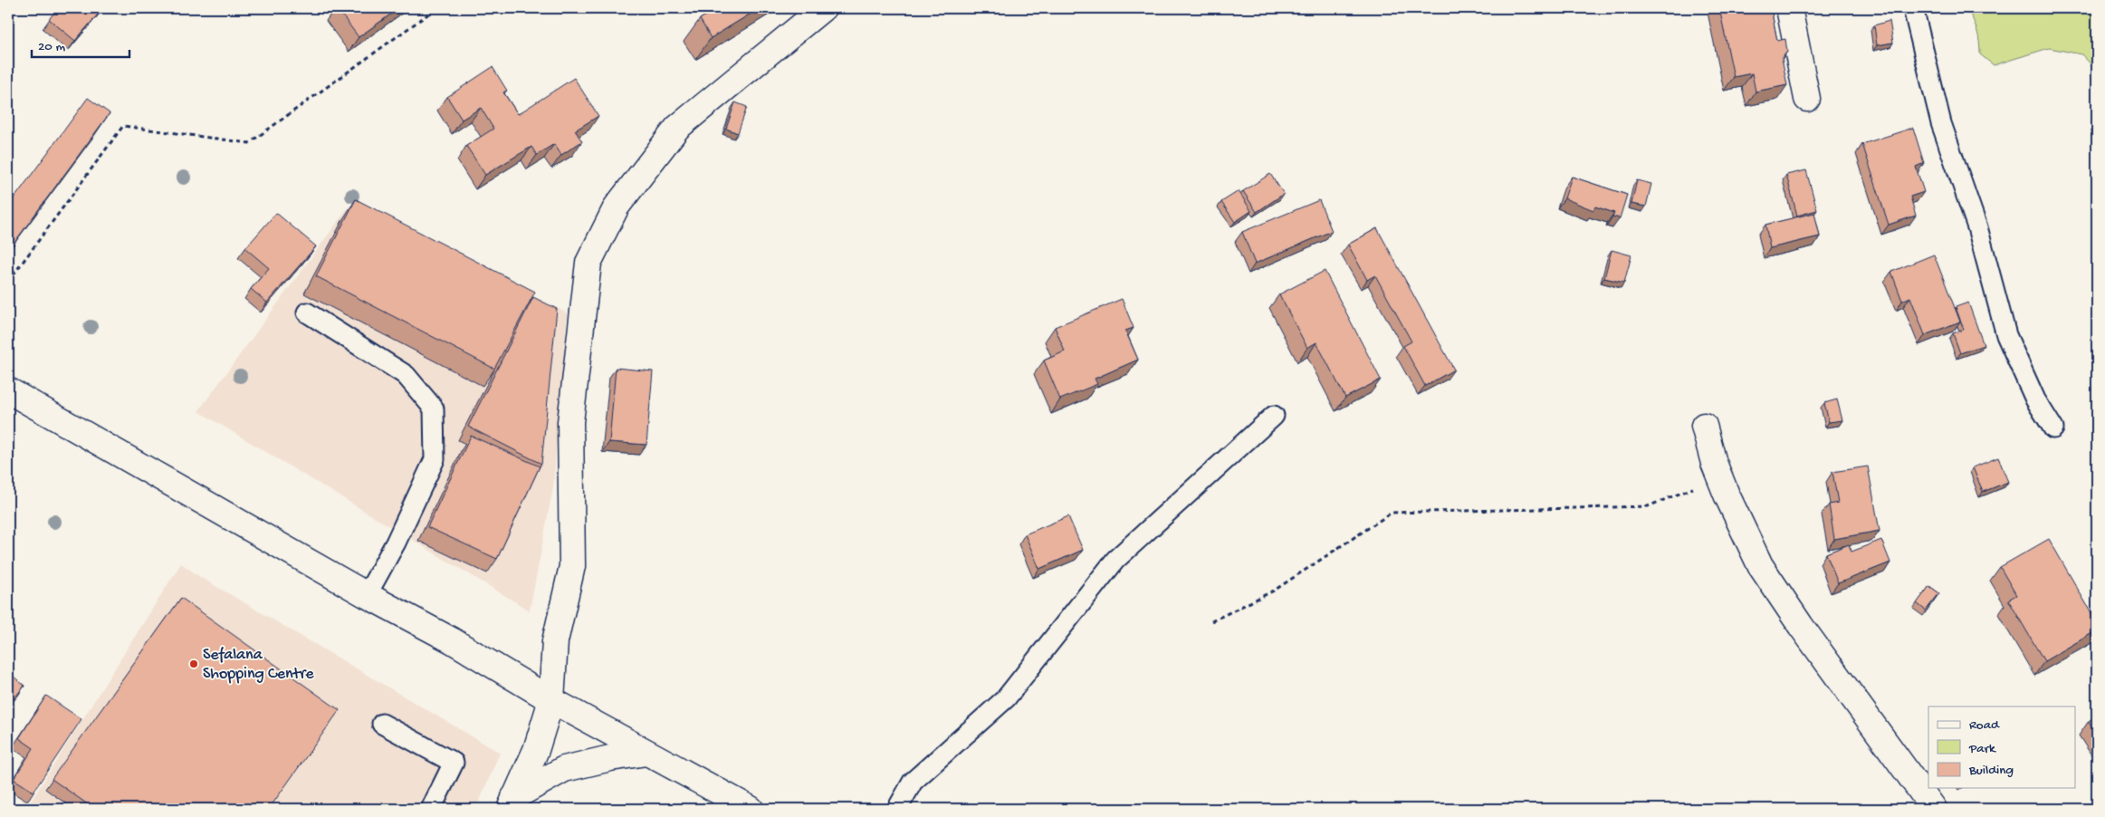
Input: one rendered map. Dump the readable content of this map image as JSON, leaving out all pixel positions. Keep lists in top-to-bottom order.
{
  "places": ["Sefalana Shopping Centre"],
  "legend": ["Road", "Park", "Building"],
  "scale_bar": "20 m"
}
